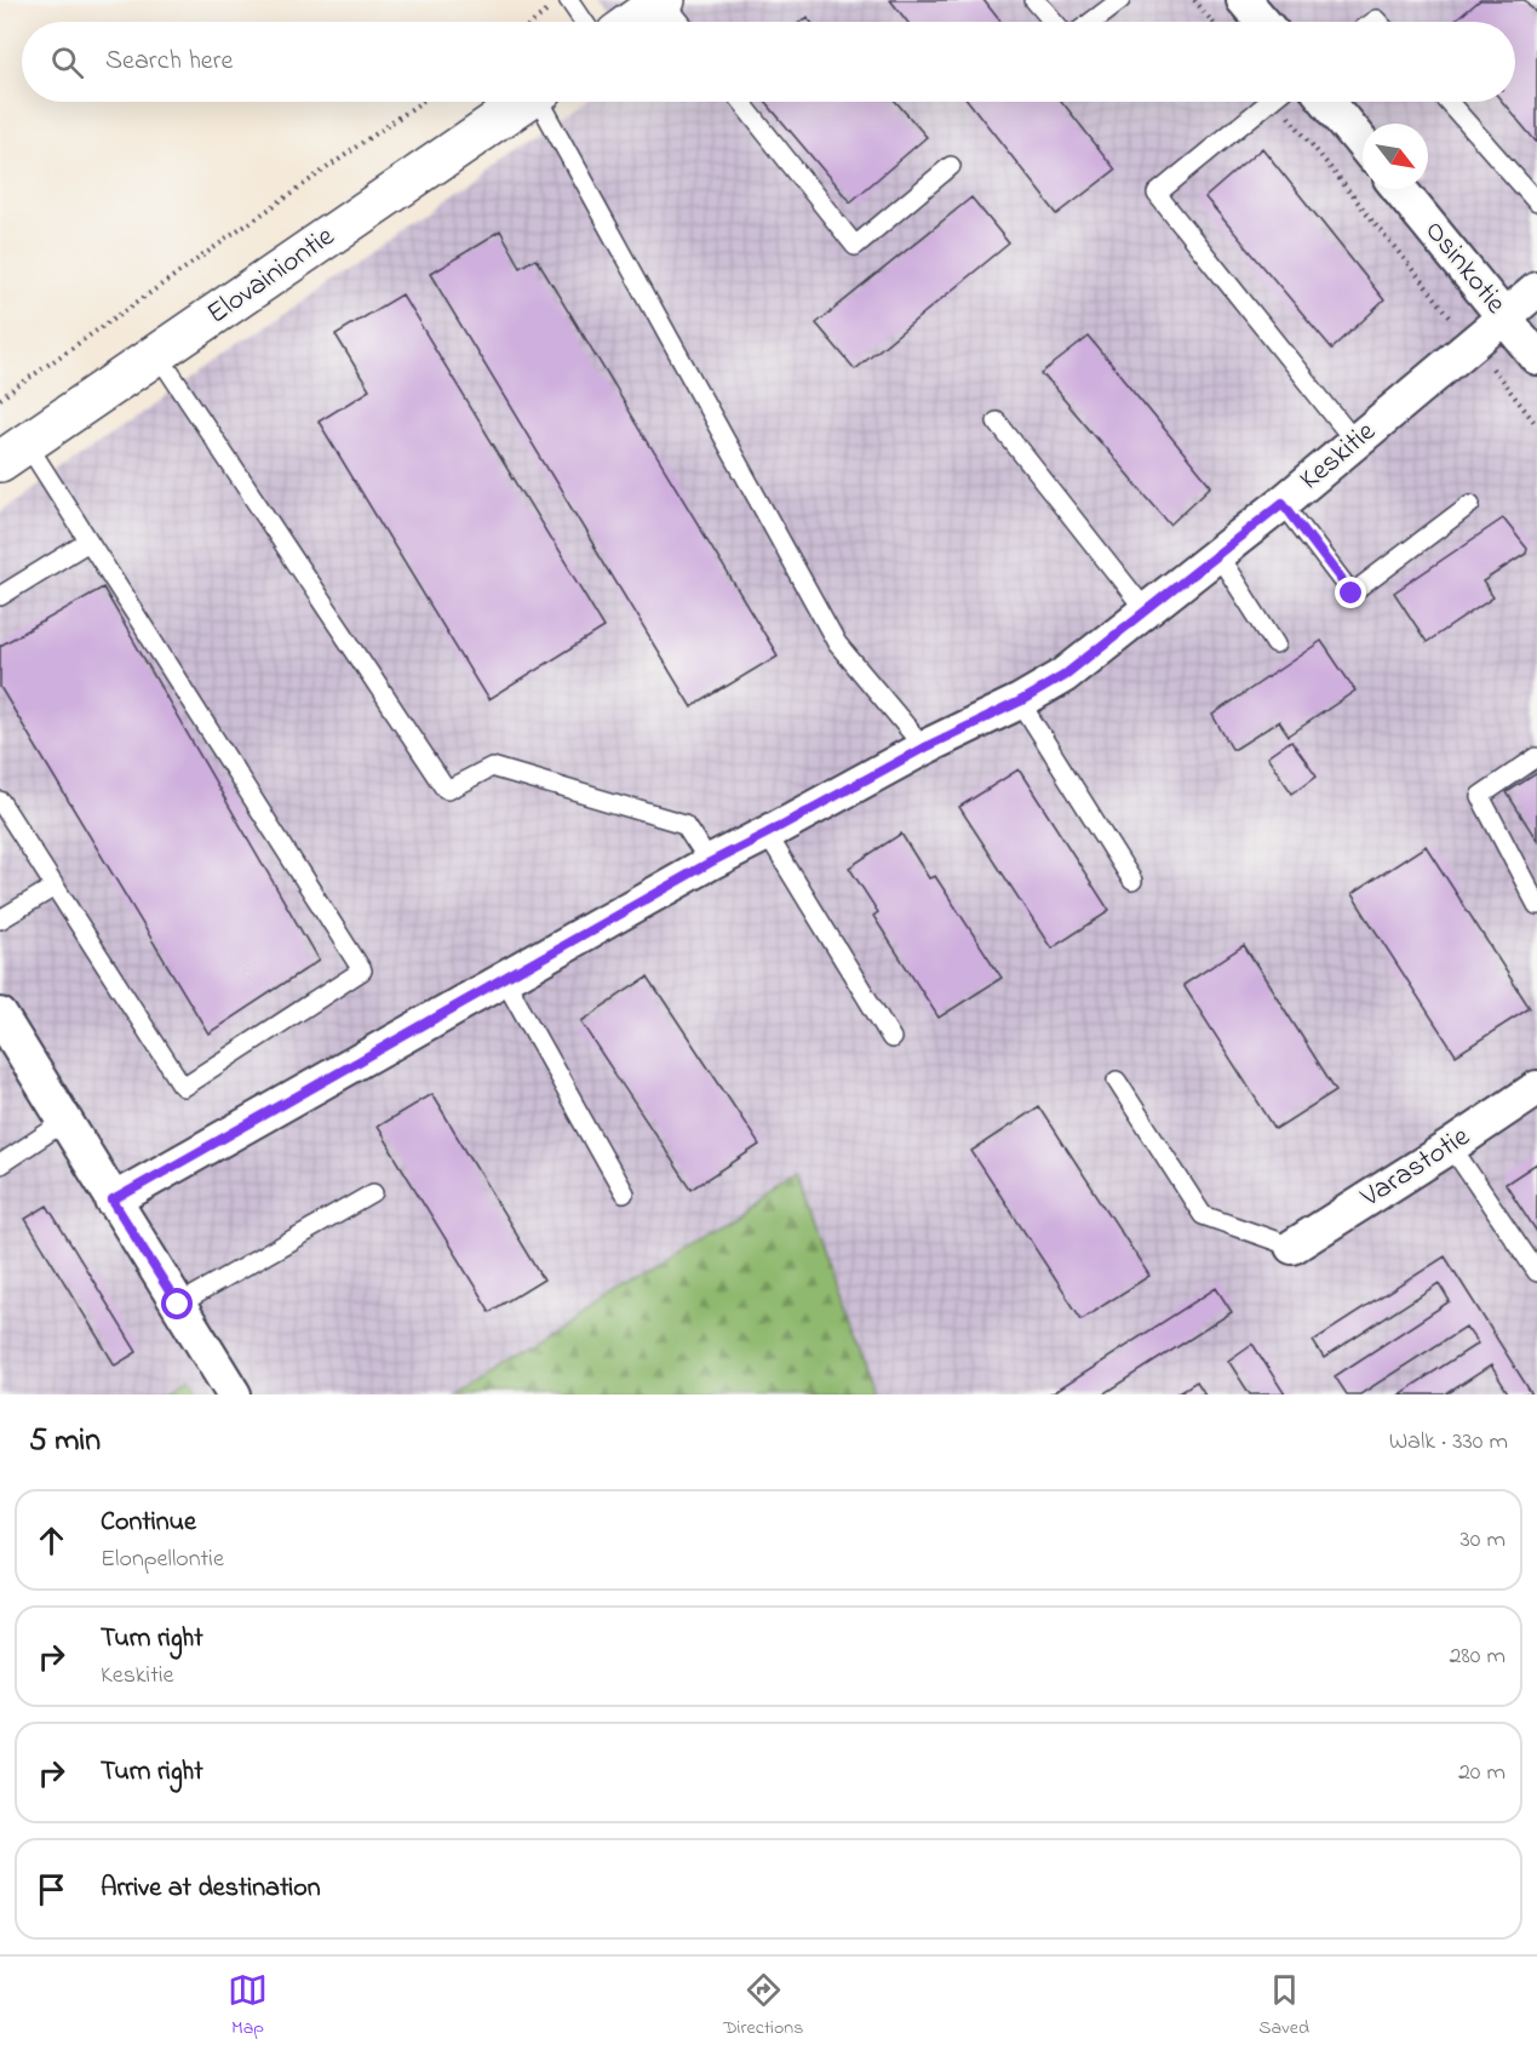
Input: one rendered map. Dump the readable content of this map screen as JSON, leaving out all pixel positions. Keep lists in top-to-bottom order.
{
  "streets": {
    "main road": ["Elovainiontie"],
    "street": ["Osinkotie", "Keskitie", "Varastotie"]
  },
  "crossings": [
    ["Osinkotie", "Keskitie"]
  ],
  "north": "bottom right",
  "page": {
    "search": "Search here",
    "heading": ["5 min", "Walk · 330 m"],
    "list": [
      ["Continue", "Elonpellontie", "30 m"],
      ["Turn right", "Keskitie", "280 m"],
      ["Turn right", "20 m"],
      "Arrive at destination"
    ],
    "nav": ["Map", "Directions", "Saved"]
  }
}
